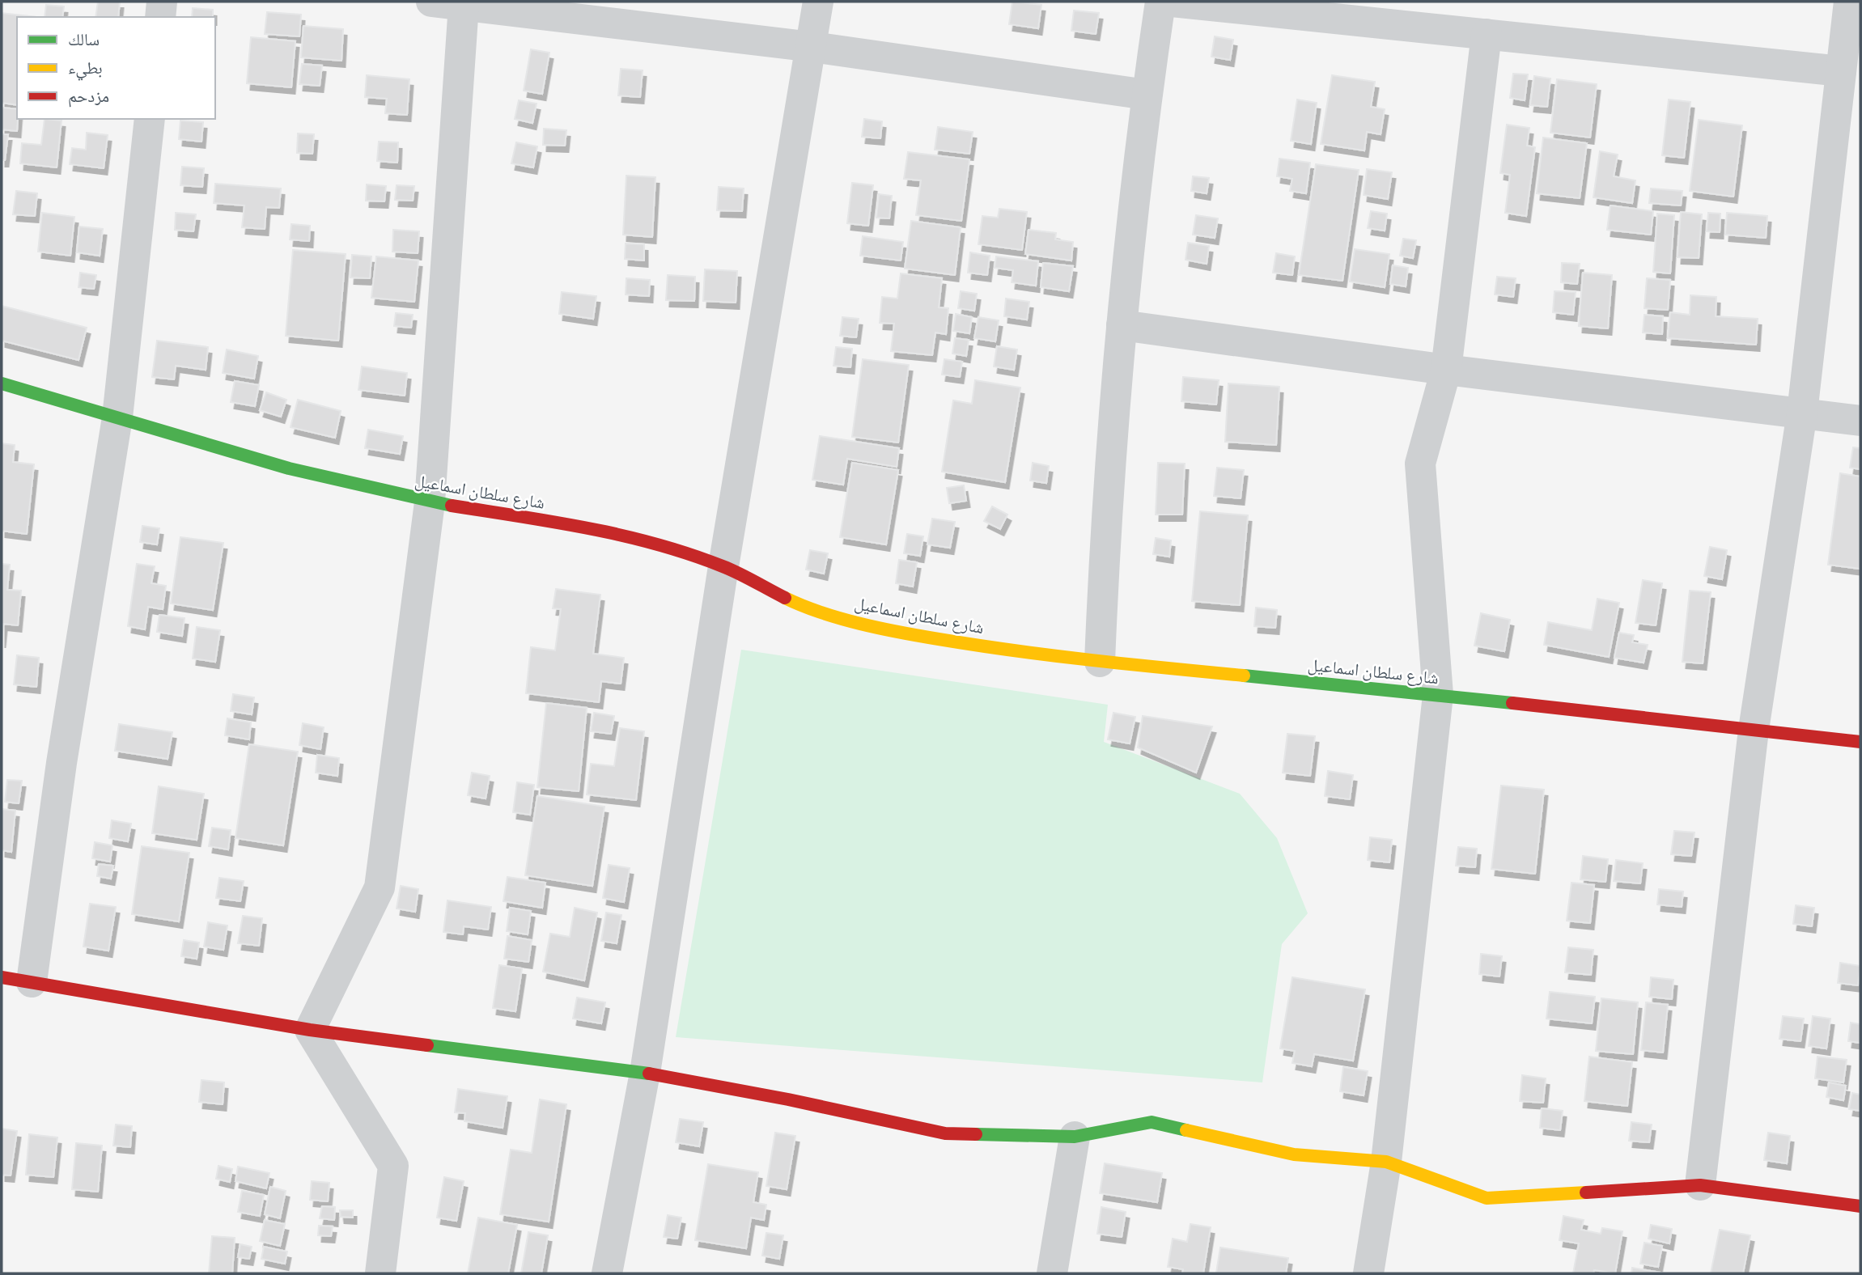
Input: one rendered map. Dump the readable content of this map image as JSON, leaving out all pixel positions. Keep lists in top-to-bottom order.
{
  "streets": {
    "street": ["شارع سلطان اسماعيل"]
  },
  "legend": ["سالك", "بطيء", "مزدحم"]
}
